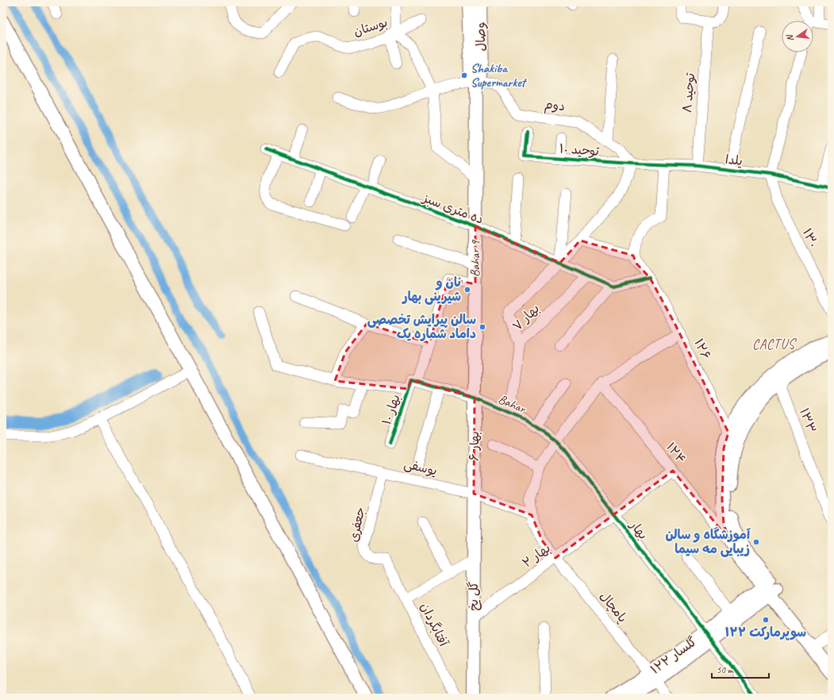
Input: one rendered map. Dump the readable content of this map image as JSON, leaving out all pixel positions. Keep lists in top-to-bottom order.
{
  "streets": {
    "main road": [
      "وصال",
      "Bahar 9",
      "بهار ۶",
      "گل یخ",
      "گلسار ۱۲۲"
    ],
    "street": [
      "بوستان",
      "توحید ۸",
      "دوم",
      "توحید ۱۰",
      "یلدا",
      "ده متری سبز",
      "۱۳۰",
      "بهار ۷",
      "۱۲۶",
      "Bahar",
      "بهار ۱۰",
      "۱۳۳",
      "۱۲۴",
      "یوسفی",
      "جعفری",
      "بهار",
      "بهار ۲",
      "پامچال",
      "آفتابگردان"
    ]
  },
  "crossings": [
    ["وصال", "دوم"],
    ["وصال", "Bahar 9"],
    ["توحید ۸", "یلدا"],
    ["دوم", "توحید ۱۰"],
    ["دوم", "یلدا"],
    ["دوم", "Bahar 9"],
    ["توحید ۱۰", "یلدا"],
    ["یلدا", "۱۳۰"],
    ["ده متری سبز", "Bahar 9"],
    ["ده متری سبز", "بهار ۷"],
    ["Bahar 9", "Bahar"],
    ["Bahar 9", "بهار ۱۰"],
    ["Bahar 9", "بهار ۶"],
    ["بهار ۷", "Bahar"],
    ["۱۲۶", "پامچال"],
    ["Bahar", "بهار ۱۰"],
    ["Bahar", "بهار ۶"],
    ["Bahar", "بهار"],
    ["Bahar", "پامچال"],
    ["بهار ۶", "یوسفی"],
    ["بهار ۶", "گل یخ"],
    ["۱۲۴", "بهار ۲"],
    ["۱۲۴", "پامچال"],
    ["یوسفی", "جعفری"],
    ["یوسفی", "گل یخ"],
    ["یوسفی", "پامچال"],
    ["جعفری", "آفتابگردان"],
    ["بهار", "بهار ۲"],
    ["بهار", "پامچال"],
    ["بهار", "گلسار ۱۲۲"],
    ["بهار ۲", "گل یخ"],
    ["بهار ۲", "پامچال"],
    ["گل یخ", "آفتابگردان"],
    ["پامچال", "گلسار ۱۲۲"]
  ],
  "districts": ["CACTUS"],
  "places": [
    "Shakiba Supermarket",
    "نان و شیرینی بهار",
    "سالن پیرایش تخصصی داماد شماره یک",
    "آموزشگاه و سالن زیبایی مه سیما",
    "سوپرمارکت ۱۲۲"
  ],
  "scale_bar": "50 m",
  "north": "left"
}
